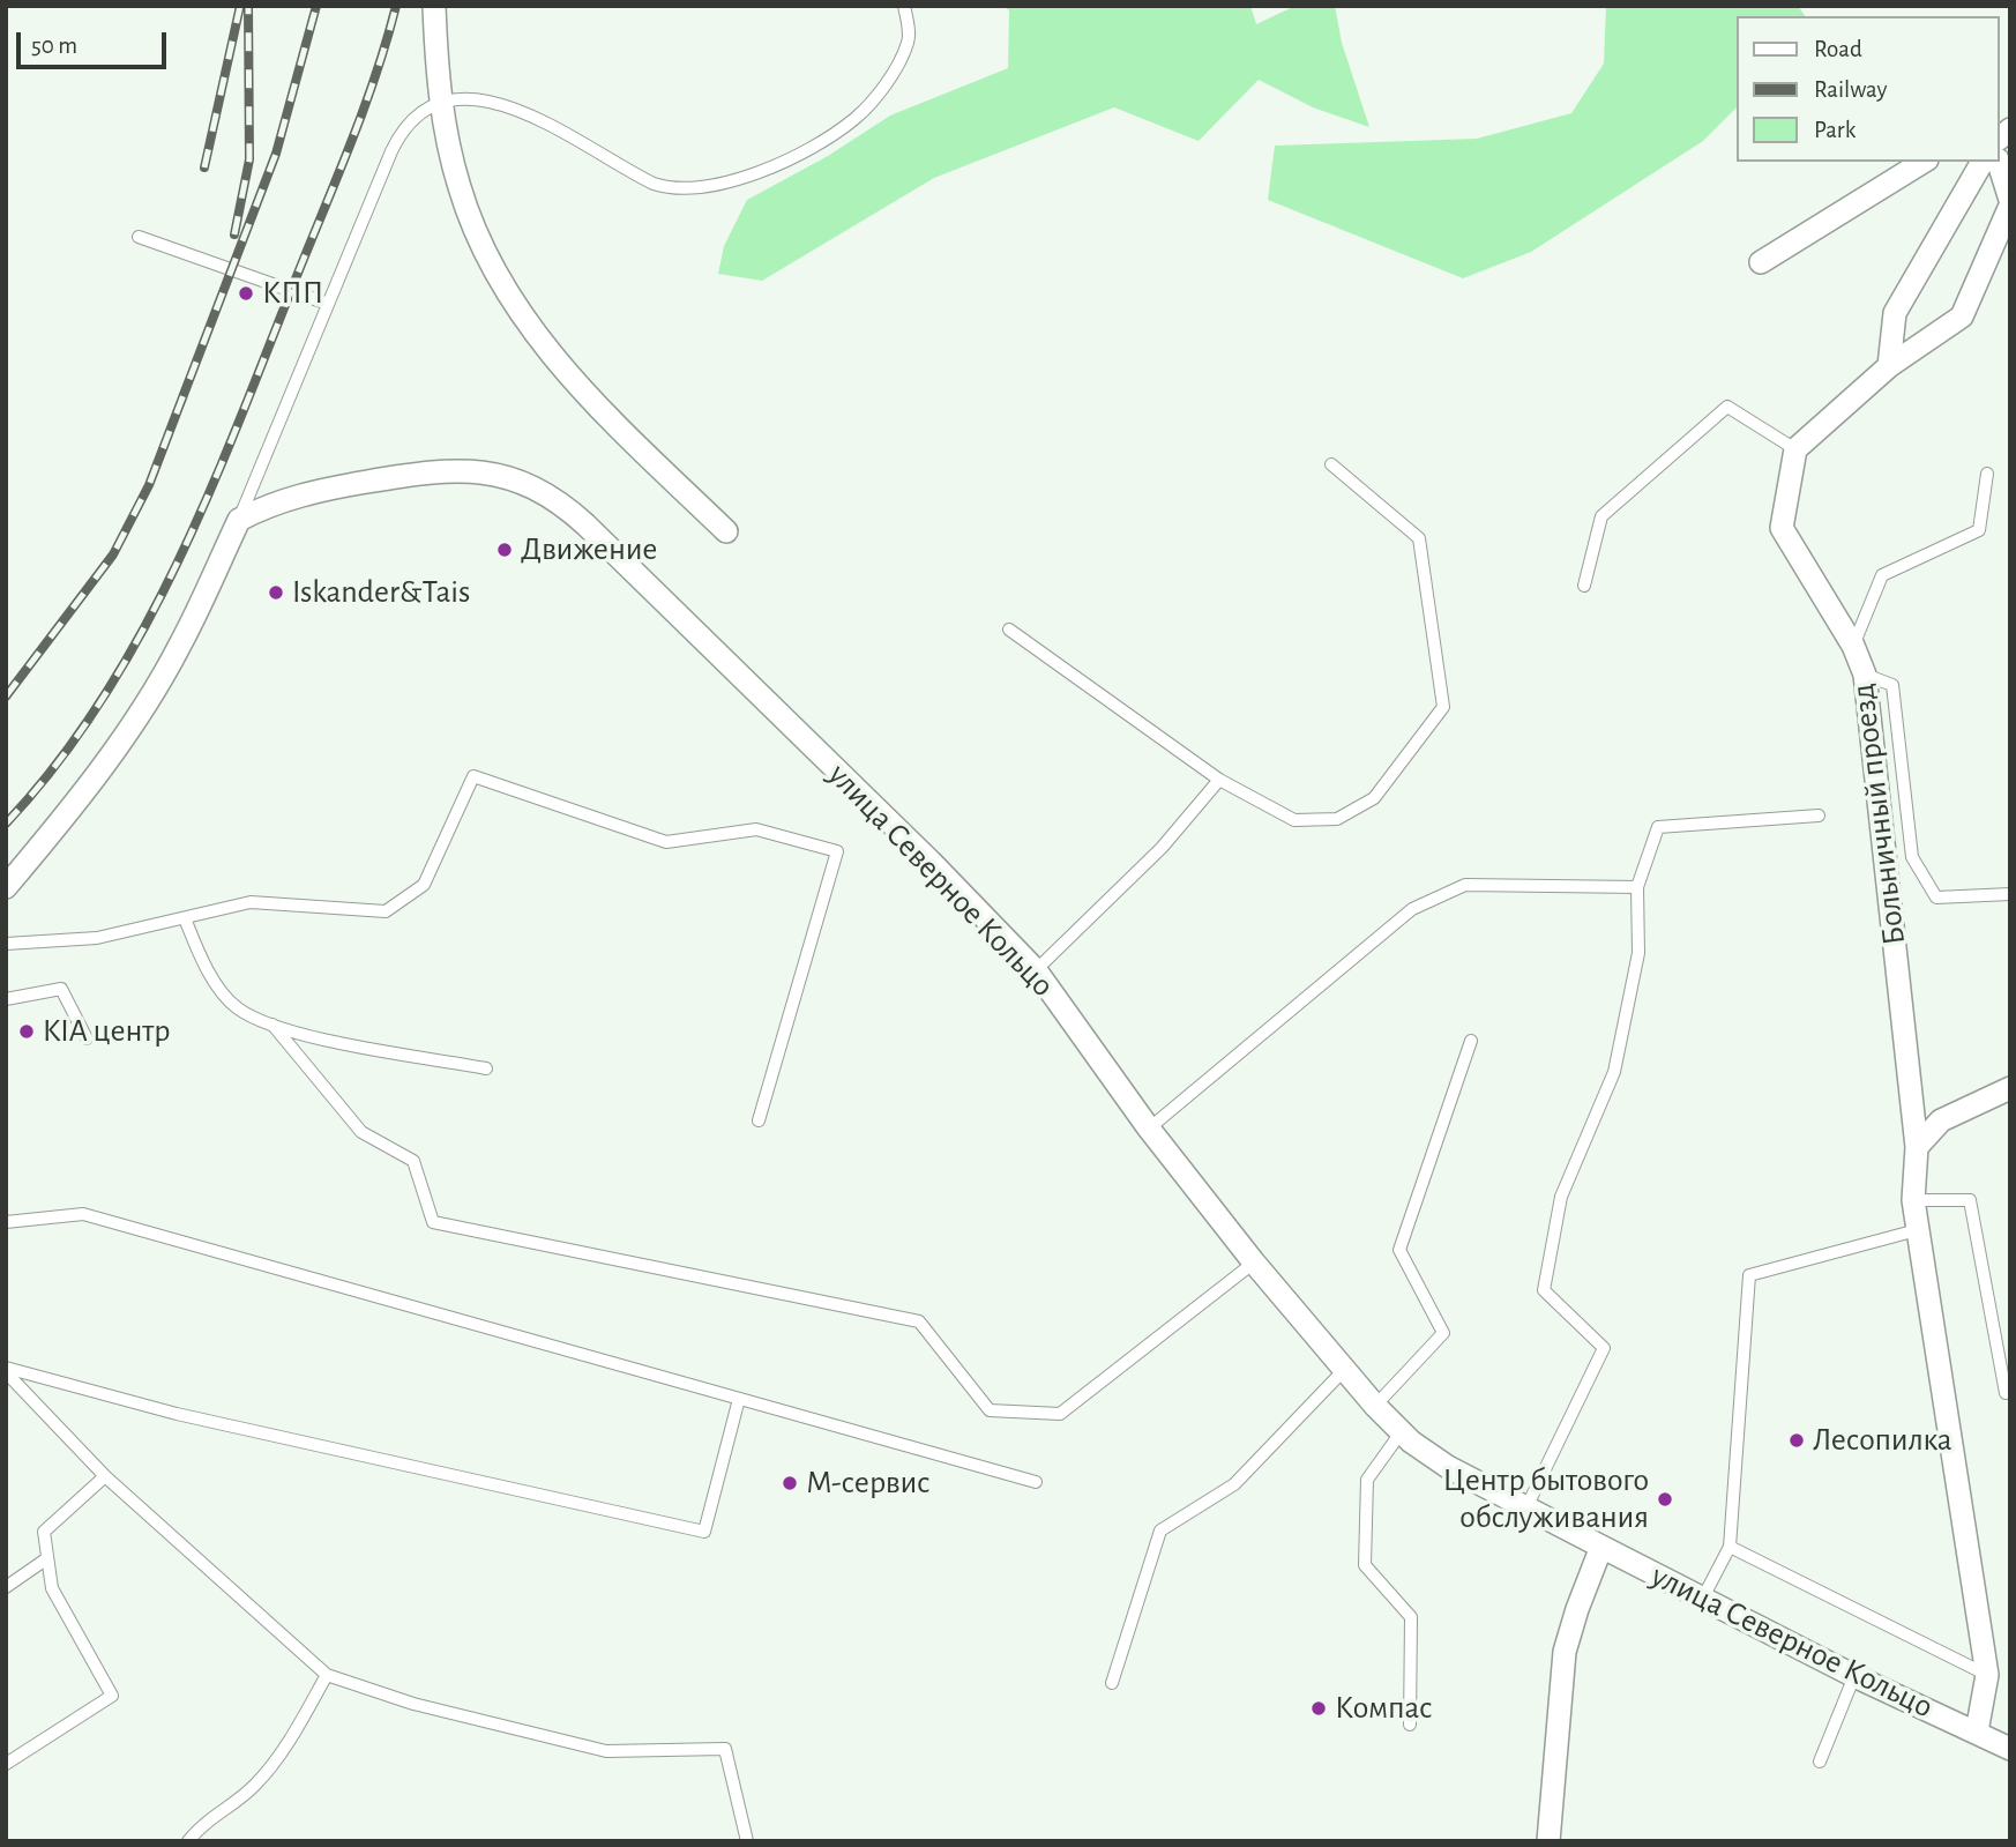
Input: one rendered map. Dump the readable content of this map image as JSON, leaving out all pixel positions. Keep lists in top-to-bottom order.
{
  "streets": {
    "street": ["Больничный проезд", "улица Северное Кольцо"]
  },
  "crossings": [
    ["Больничный проезд", "улица Северное Кольцо"]
  ],
  "places": [
    "КПП",
    "Движение",
    "Iskander&Tais",
    "KIA центр",
    "Лесопилка",
    "М-сервис",
    "Центр бытового обслуживания",
    "Компас"
  ],
  "legend": ["Road", "Railway", "Park"],
  "scale_bar": "50 m"
}
